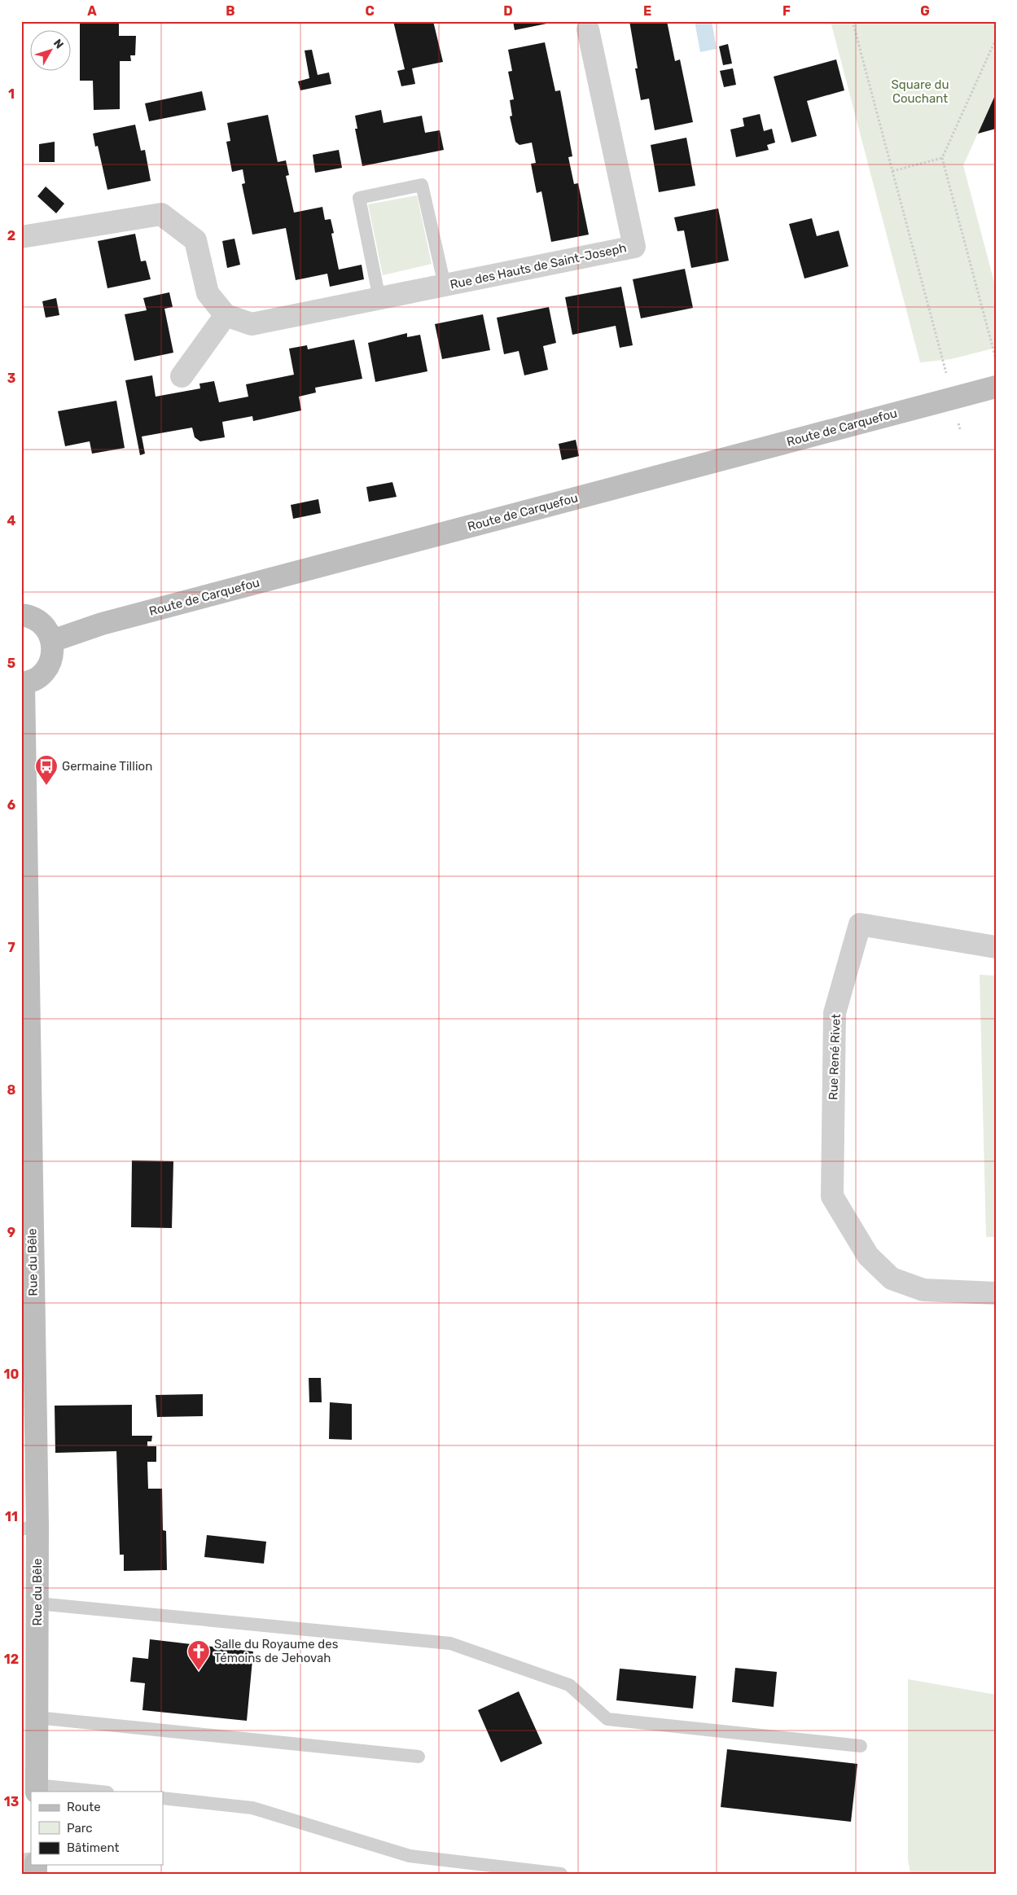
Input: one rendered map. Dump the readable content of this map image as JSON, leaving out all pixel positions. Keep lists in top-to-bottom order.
{
  "streets": {
    "main road": ["Route de Carquefou", "Rue du Bêle"],
    "street": ["Rue des Hauts de Saint-Joseph", "Rue René Rivet"]
  },
  "parks": ["Square du Couchant"],
  "places": {
    "bus stop": ["Germaine Tillion"],
    "church": ["Salle du Royaume des Témoins de Jehovah"]
  },
  "legend": ["Route", "Parc", "Bâtiment"],
  "north": "top right",
  "grid": {
    "columns": [
      "A",
      "B",
      "C",
      "D",
      "E",
      "F",
      "G"
    ],
    "rows": [
      "1",
      "2",
      "3",
      "4",
      "5",
      "6",
      "7",
      "8",
      "9",
      "10",
      "11",
      "12",
      "13"
    ]
  }
}
